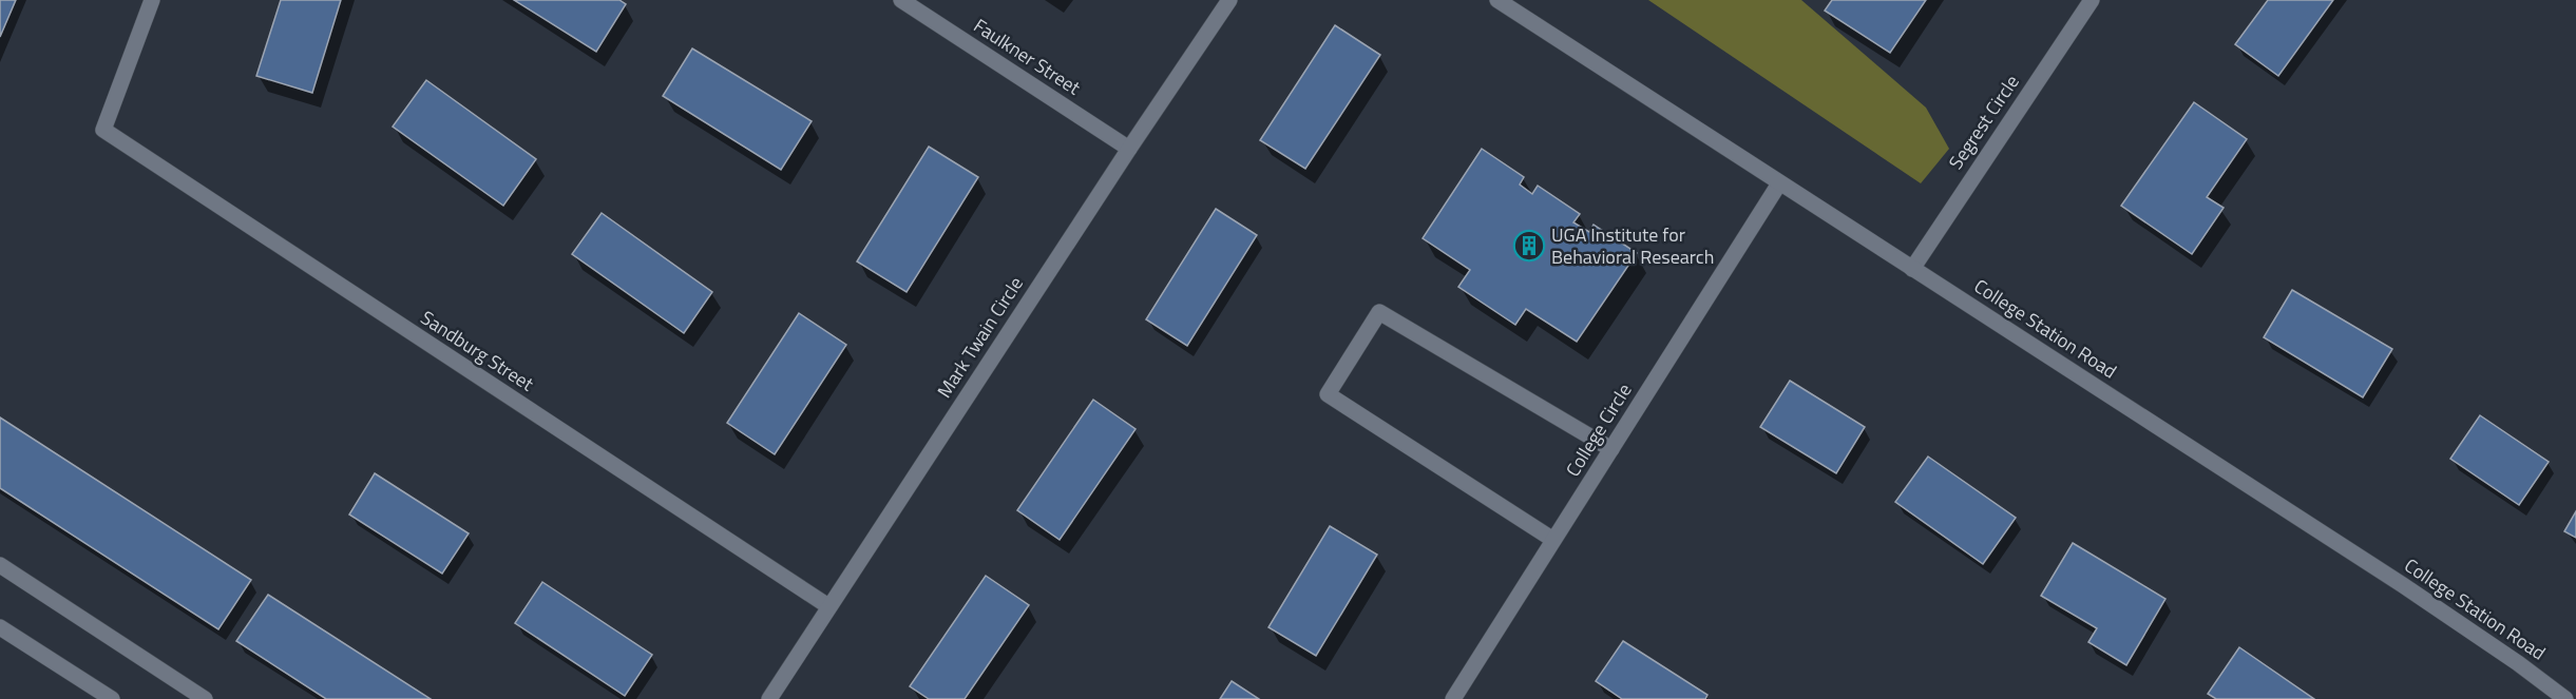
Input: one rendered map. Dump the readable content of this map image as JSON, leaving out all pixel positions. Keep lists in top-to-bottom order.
{
  "streets": {
    "street": [
      "Faulkner Street",
      "Segrest Circle",
      "College Station Road",
      "Mark Twain Circle",
      "Sandburg Street",
      "College Circle"
    ]
  },
  "crossings": [
    ["Faulkner Street", "Mark Twain Circle"],
    ["Segrest Circle", "College Station Road"],
    ["College Station Road", "College Circle"],
    ["Mark Twain Circle", "Sandburg Street"]
  ],
  "places": {
    "building": ["UGA Institute for Behavioral Research"]
  }
}
